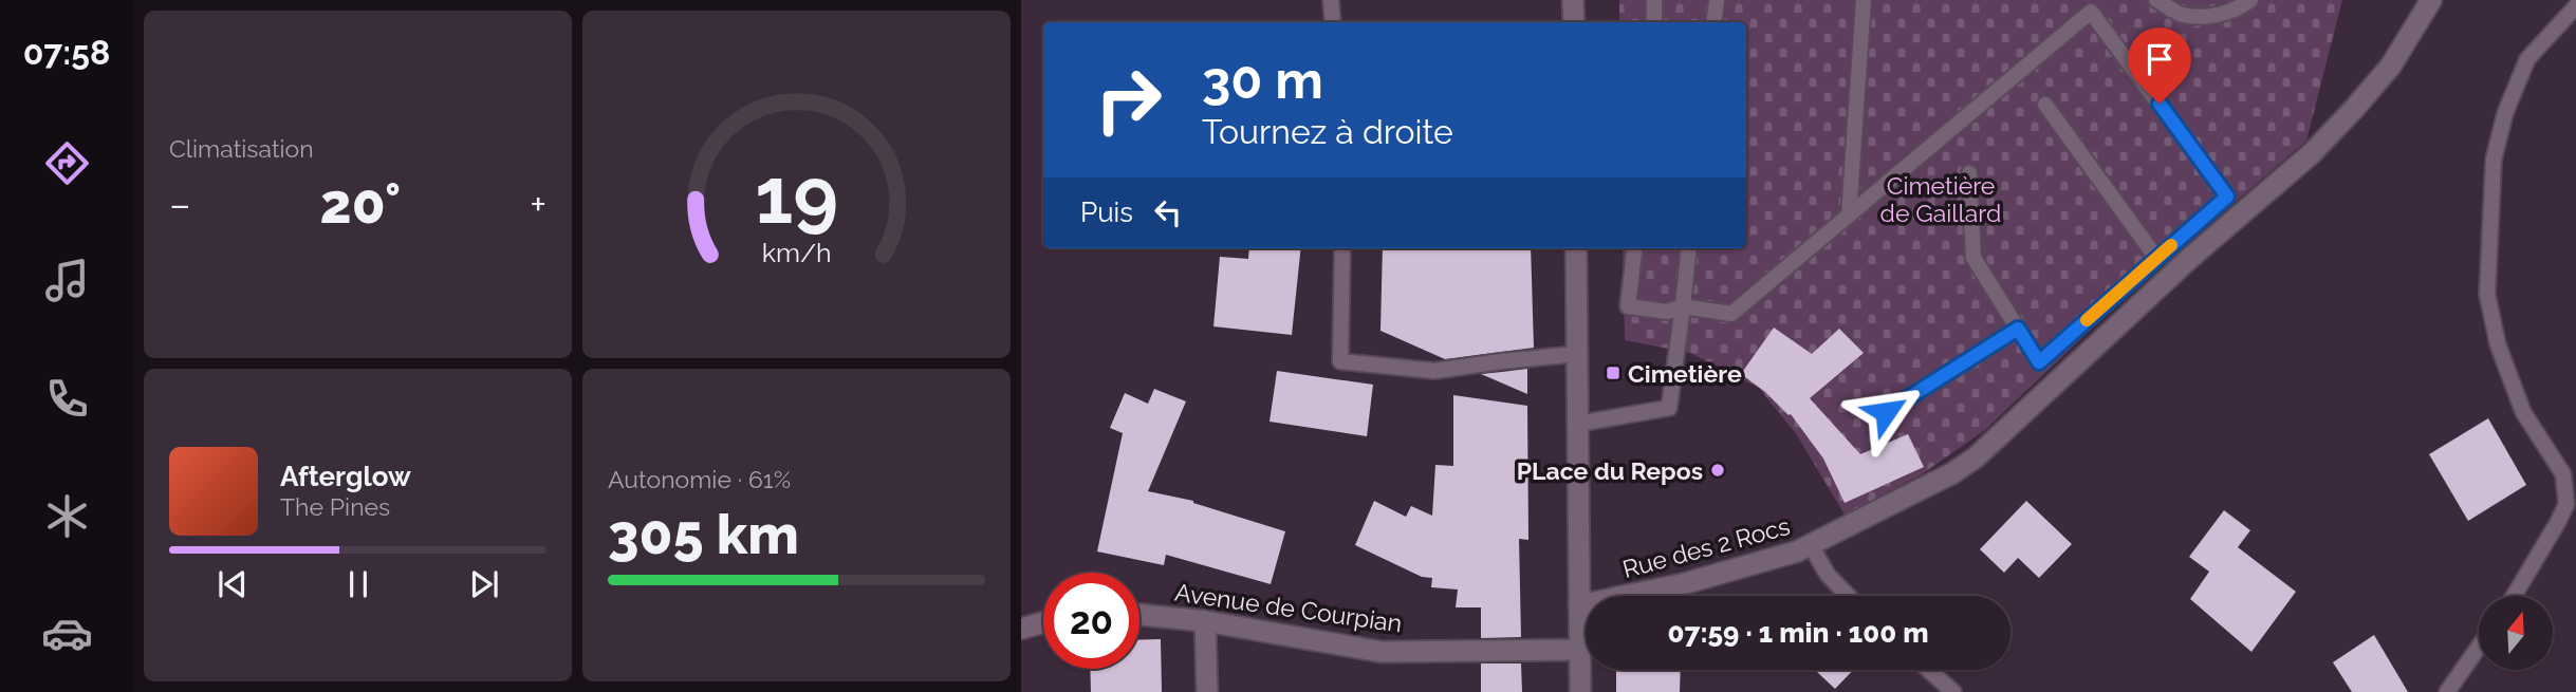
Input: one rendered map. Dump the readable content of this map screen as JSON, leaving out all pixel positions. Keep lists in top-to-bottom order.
{
  "streets": {
    "street": ["Rue des 2 Rocs", "Avenue de Courpian"]
  },
  "parks": ["Cimetière de Gaillard"],
  "places": {
    "transit": ["Cimetière"],
    "other": ["PLace du Repos"]
  },
  "north": "top",
  "page": {
    "tabs": "07:58",
    "tile": [
      "Climatisation",
      ["Autonomie · 61%", "305 km"]
    ],
    "turn": ["30 m", "Tournez à droite"],
    "heat": ["−", "20°", "+"],
    "then": "Puis",
    "song": ["Afterglow", "The Pines"],
    "limit": "20",
    "trip": "07:59 · 1 min · 100 m",
    "gauge": ["19", "km/h"]
  }
}
